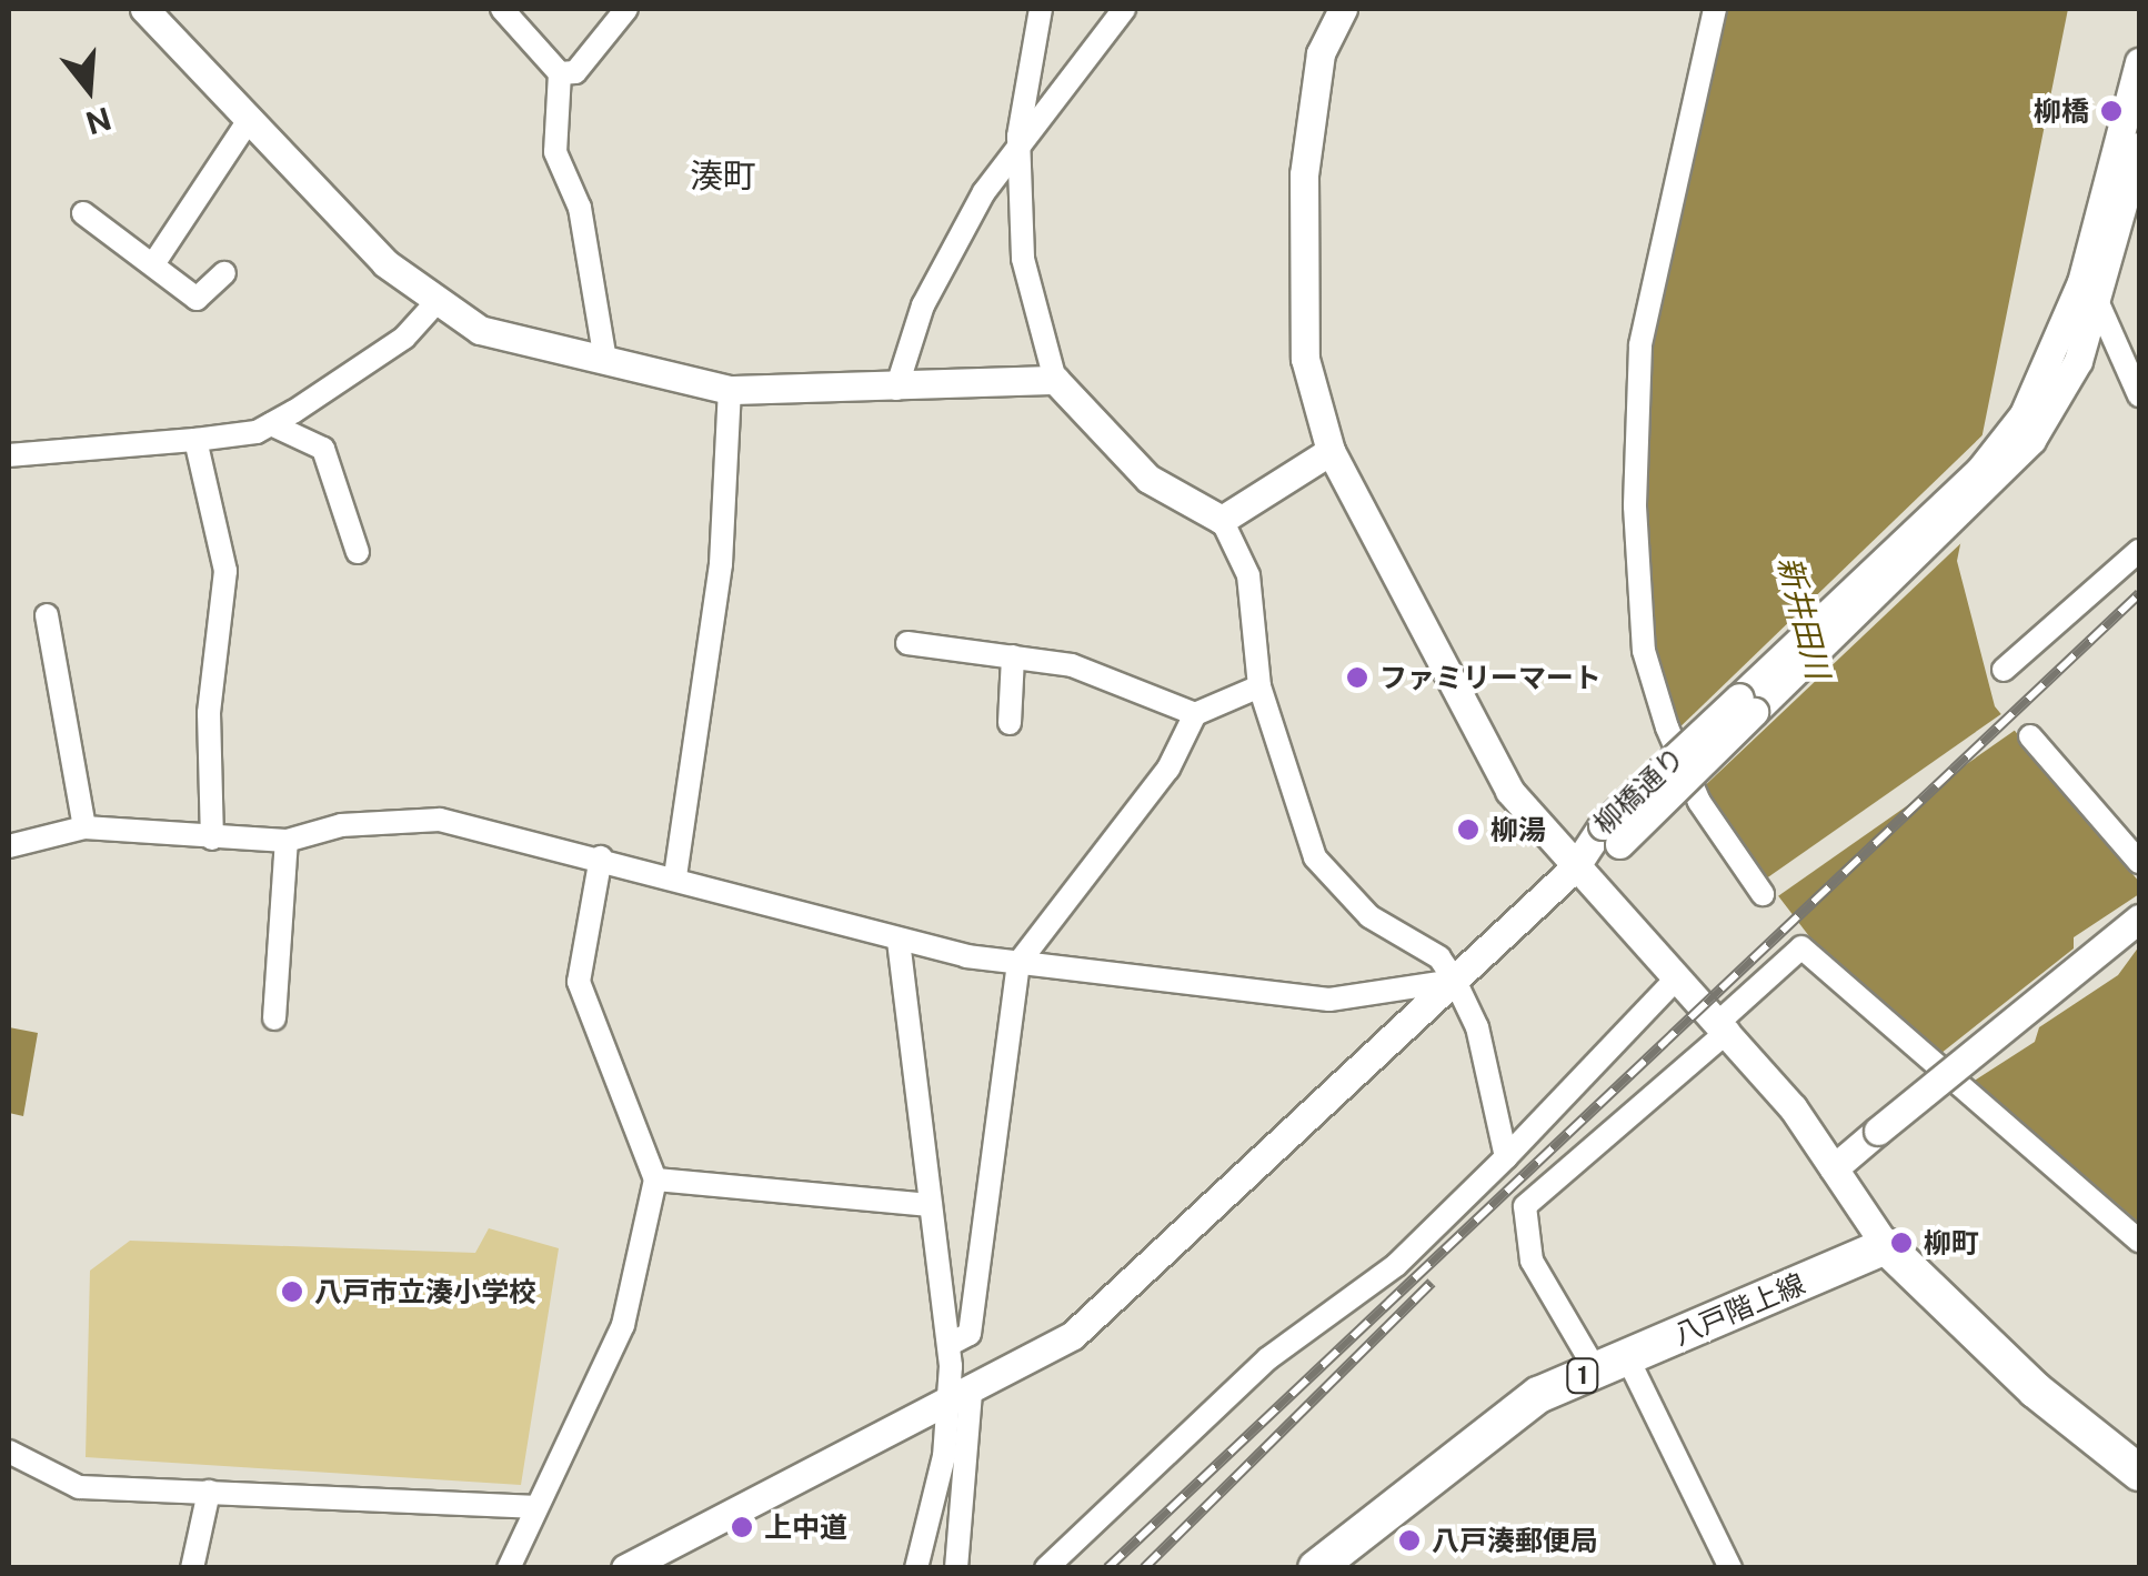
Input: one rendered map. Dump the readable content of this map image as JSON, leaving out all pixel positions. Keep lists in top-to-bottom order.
{
  "streets": {
    "main road": ["八戸階上線", "1"],
    "street": ["柳橋通り"]
  },
  "districts": ["湊町"],
  "water": ["新井田川"],
  "places": [
    "柳橋",
    "ファミリーマート",
    "柳湯",
    "柳町",
    "八戸市立湊小学校",
    "上中道",
    "八戸湊郵便局"
  ],
  "north": "bottom"
}
